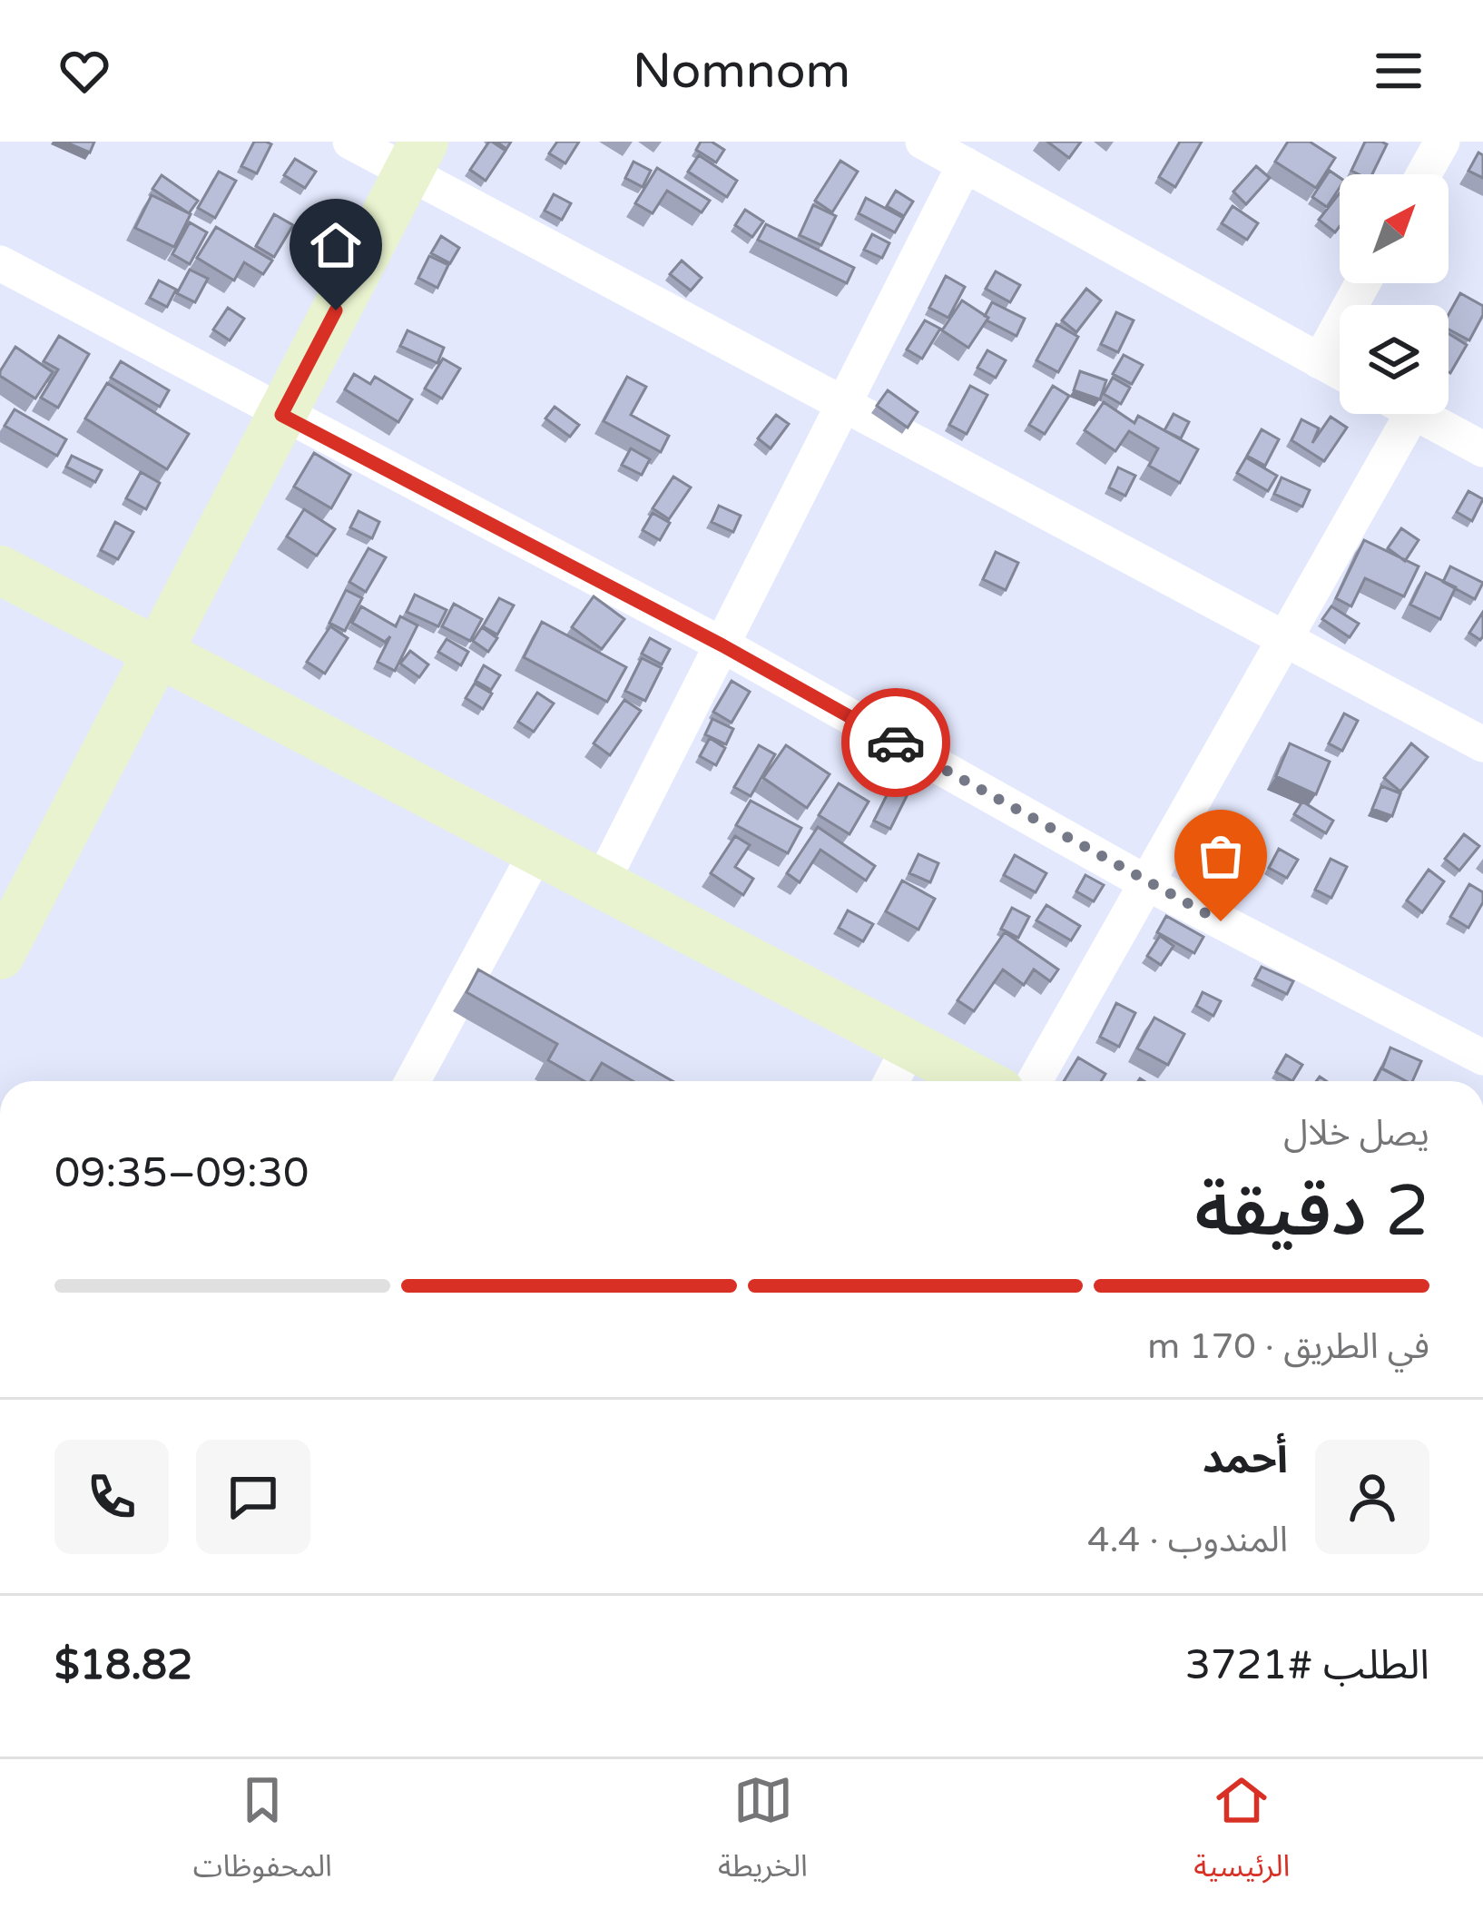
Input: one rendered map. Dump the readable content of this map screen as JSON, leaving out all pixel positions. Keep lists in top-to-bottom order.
{
  "north": "top right",
  "page": {
    "header": "Nomnom",
    "heading": ["2 دقيقة", "يصل خلال", "09:30–09:35"],
    "panel": [
      "أحمد",
      "المندوب · 4.4",
      "الطلب #3721",
      "$18.82"
    ],
    "bar": "في الطريق · 170 m",
    "tabs": ["الرئيسية", "الخريطة", "المحفوظات"]
  }
}
